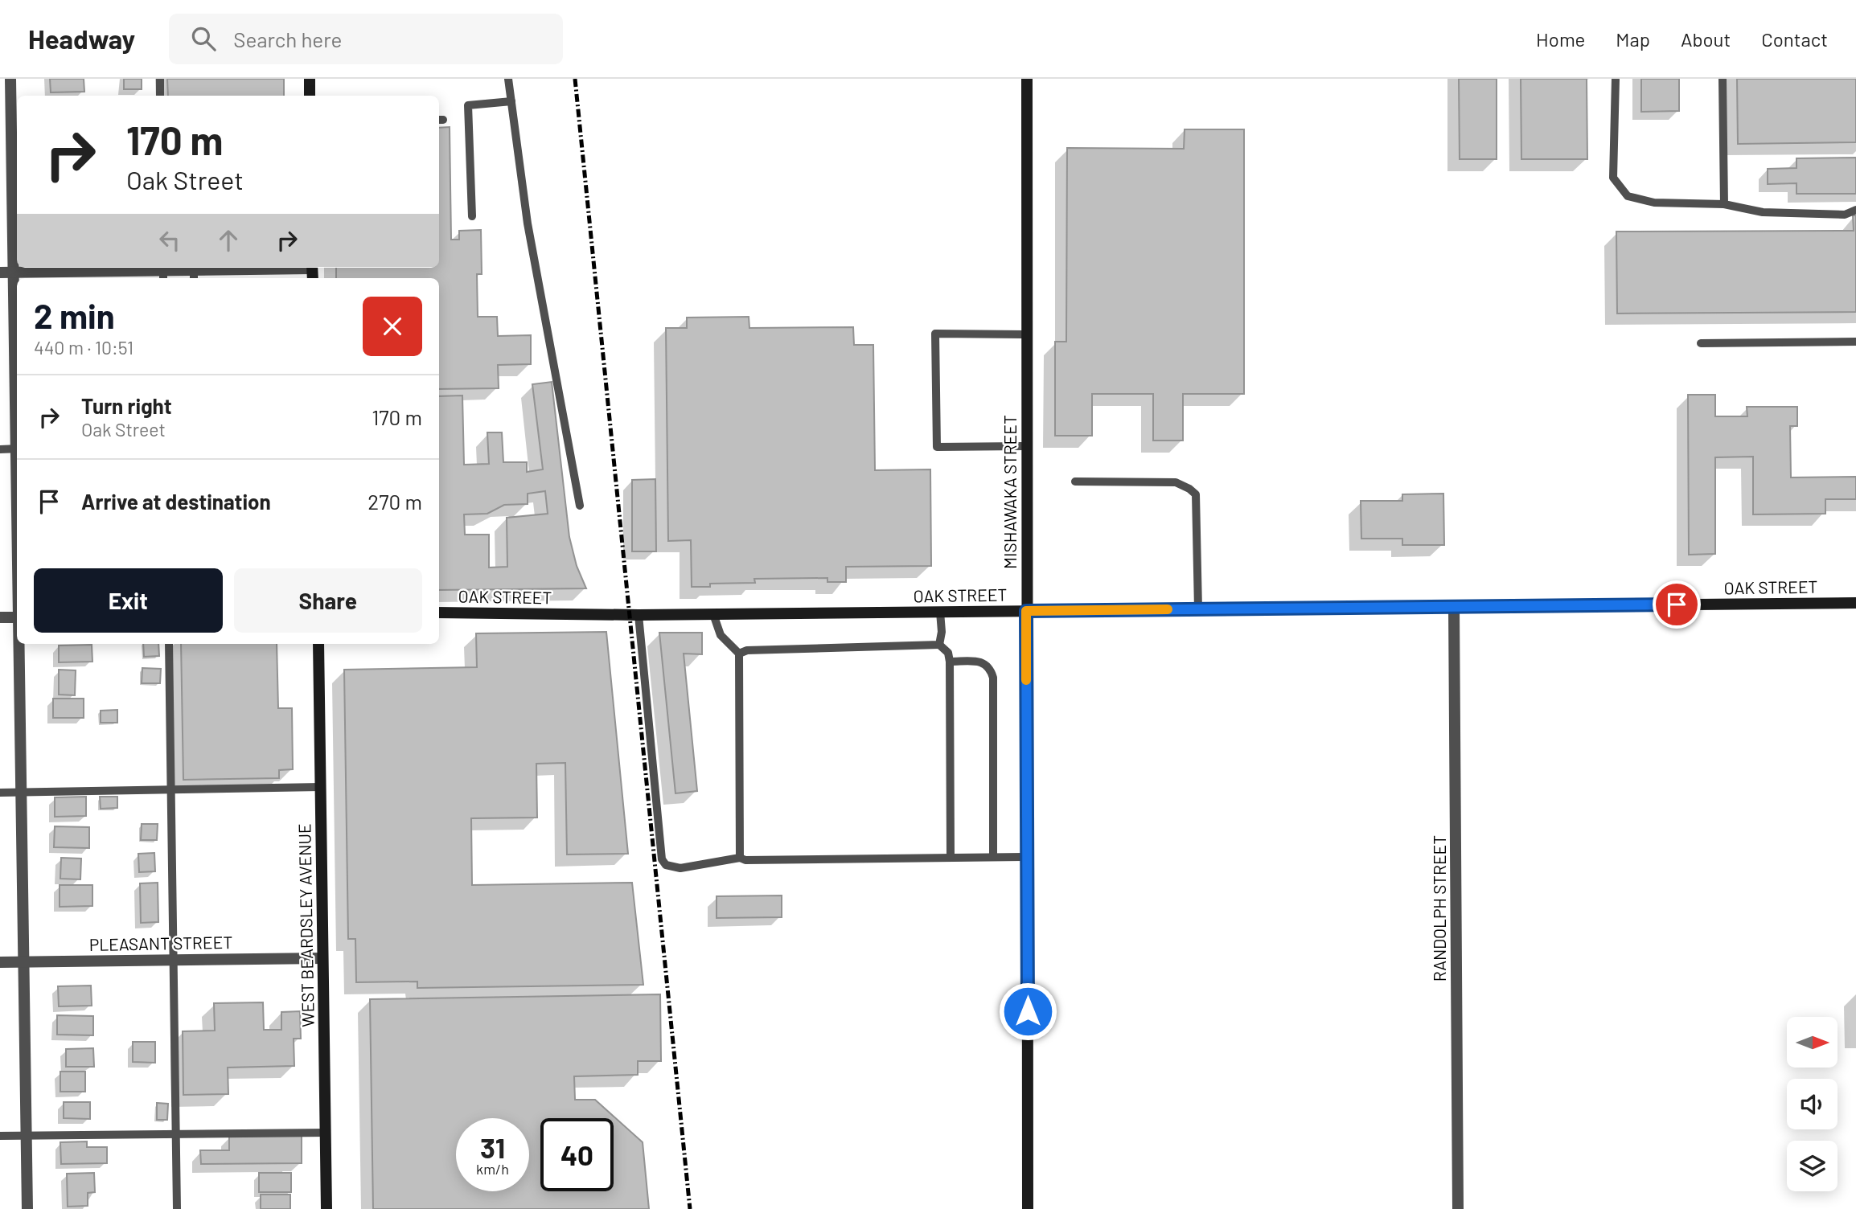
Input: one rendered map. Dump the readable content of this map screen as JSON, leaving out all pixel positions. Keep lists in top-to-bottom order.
{
  "streets": {
    "street": [
      "MISHAWAKA STREET",
      "OAK STREET",
      "RANDOLPH STREET",
      "WEST BEARDSLEY AVENUE",
      "PLEASANT STREET"
    ]
  },
  "crossings": [
    ["MISHAWAKA STREET", "OAK STREET"],
    ["OAK STREET", "RANDOLPH STREET"],
    ["WEST BEARDSLEY AVENUE", "PLEASANT STREET"]
  ],
  "north": "right",
  "page": {
    "header": "Headway",
    "search": "Search here",
    "nav": [
      "Home",
      "Map",
      "About",
      "Contact"
    ],
    "turn": ["170 m", "Oak Street"],
    "heading": ["2 min", "440 m · 10:51"],
    "list": [
      {
        "name": "Turn right",
        "note": "Oak Street",
        "value": "170 m"
      },
      {
        "name": "Arrive at destination",
        "value": "270 m"
      }
    ],
    "buttons": ["Exit", "Share"],
    "speed": "31 km/h",
    "limit": "40"
  }
}
